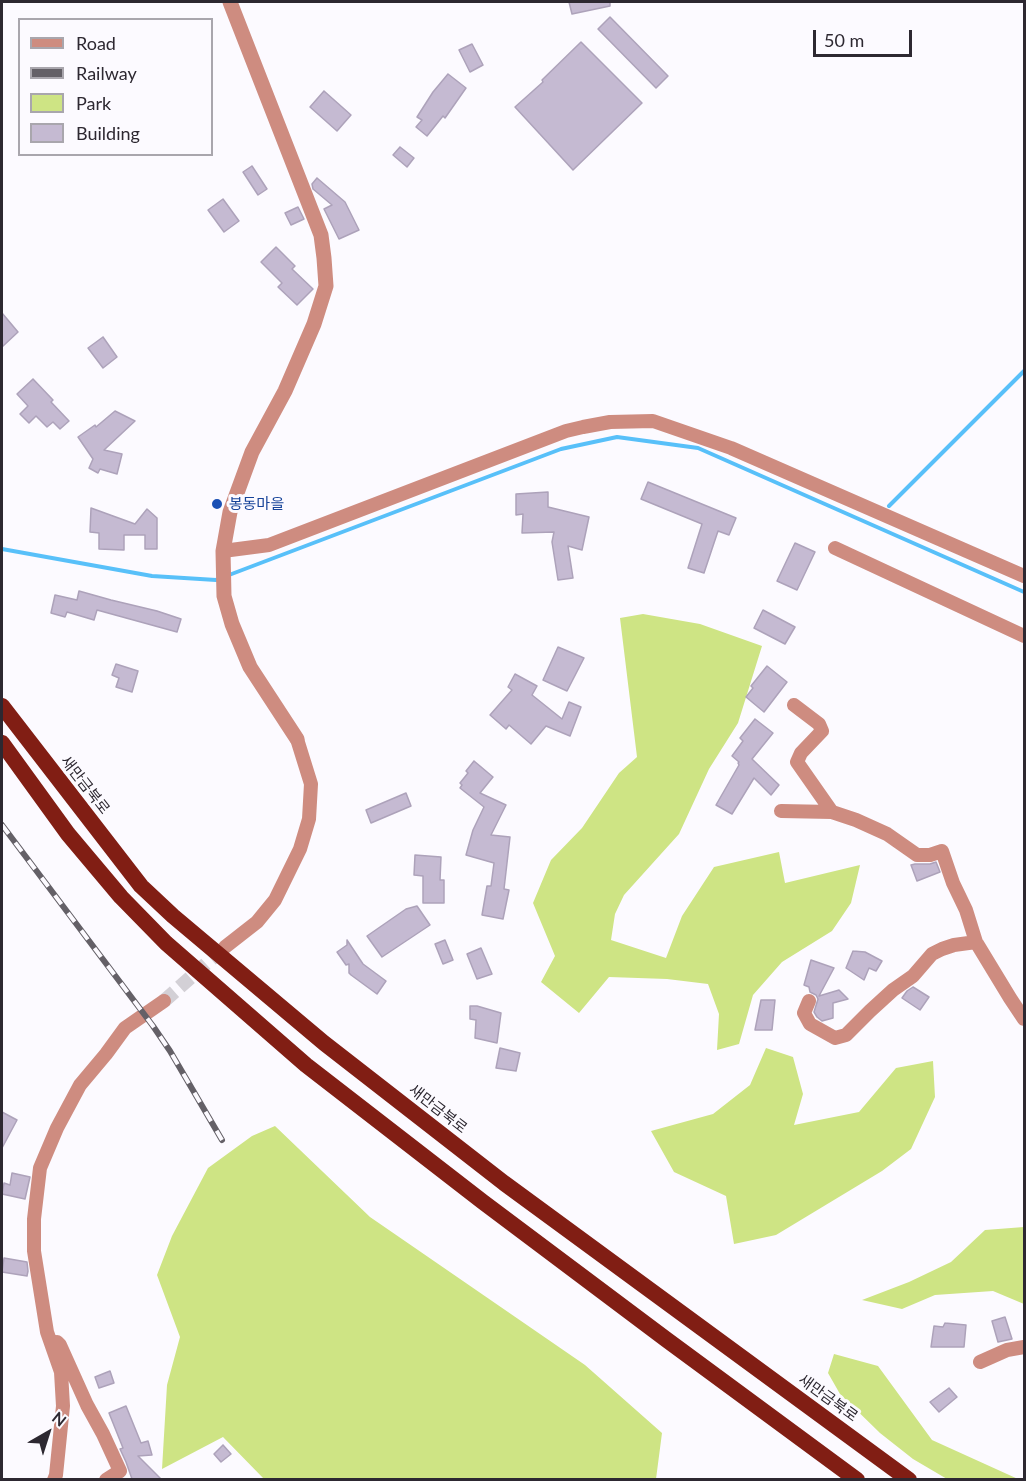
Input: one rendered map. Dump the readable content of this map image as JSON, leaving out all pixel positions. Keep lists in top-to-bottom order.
{
  "streets": {
    "highway": ["새만금북로"]
  },
  "places": ["봉동마을"],
  "legend": [
    "Road",
    "Railway",
    "Park",
    "Building"
  ],
  "scale_bar": "50 m",
  "north": "top right"
}
